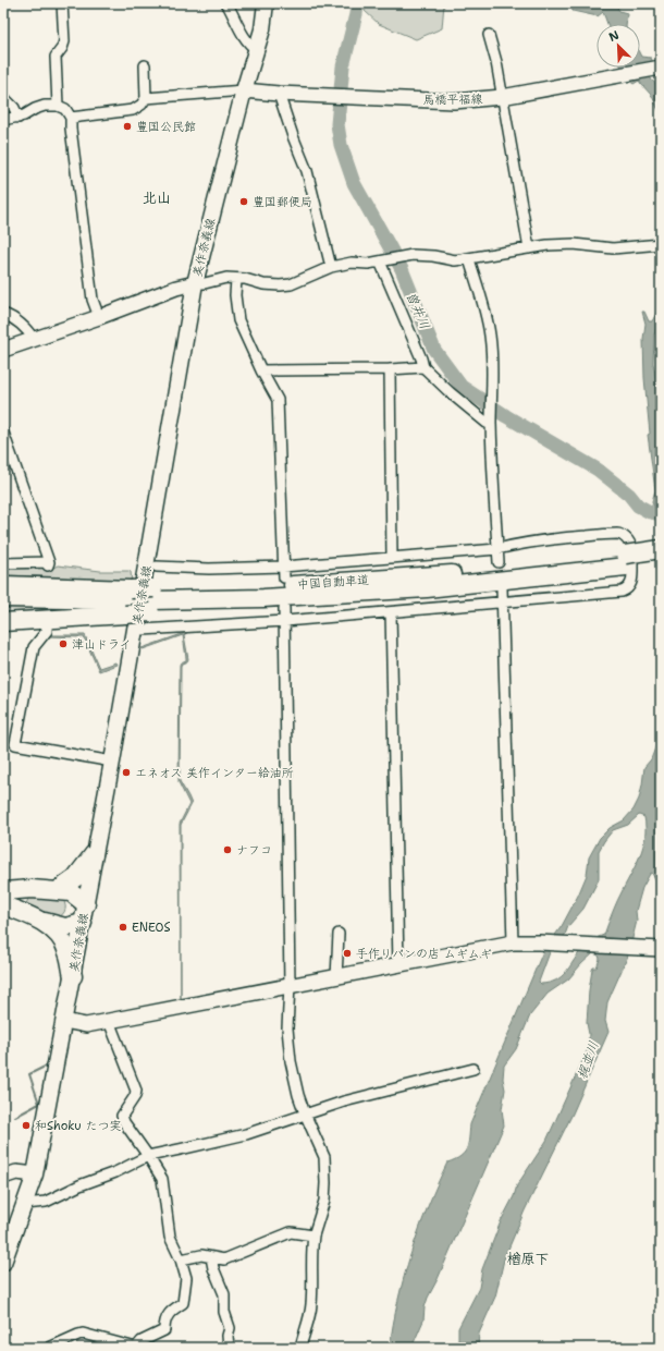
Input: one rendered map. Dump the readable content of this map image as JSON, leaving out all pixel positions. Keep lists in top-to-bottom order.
{
  "streets": {
    "highway": ["中国自動車道"],
    "main road": ["美作奈義線"],
    "street": ["馬橋平福線"]
  },
  "crossings": [
    ["馬橋平福線", "美作奈義線"]
  ],
  "districts": ["北山", "楢原下"],
  "water": ["曽井川", "梶並川"],
  "places": [
    "豊国公民館",
    "豊国郵便局",
    "津山ドライ",
    "エネオス 美作インター給油所",
    "ナフコ",
    "ENEOS",
    "手作りパンの店 ムギムギ",
    "和Shoku たつ実"
  ],
  "north": "top left"
}
